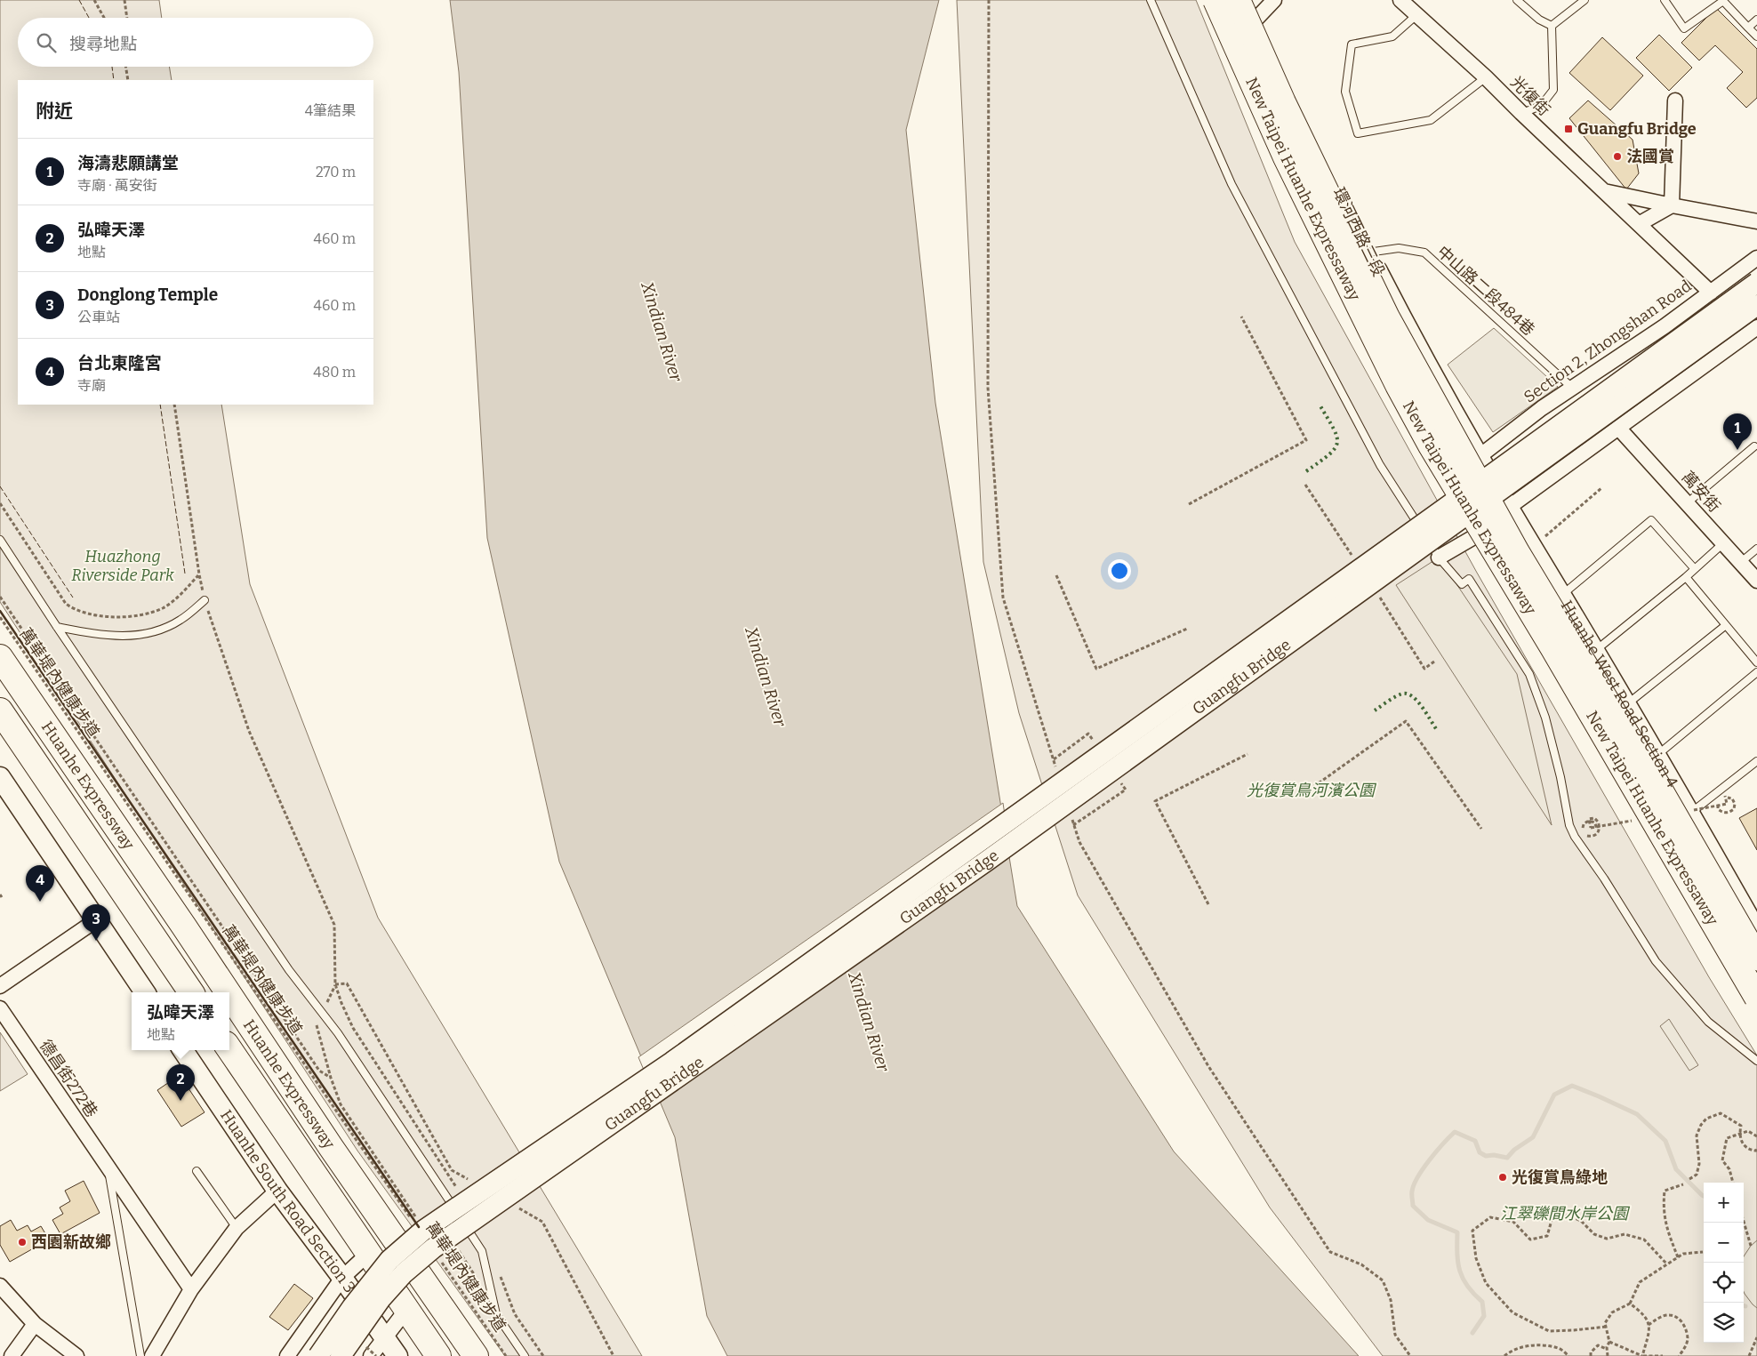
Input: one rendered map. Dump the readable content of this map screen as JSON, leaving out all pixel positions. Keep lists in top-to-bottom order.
{
  "streets": {
    "highway": ["New Taipei Huanhe Expressaway", "Huanhe Expressway"],
    "main road": [
      "環河西路三段",
      "Guangfu Bridge",
      "Huanhe West Road Section 4",
      "Huanhe South Road Section 3"
    ],
    "street": [
      "光復街",
      "Section 2, Zhongshan Road",
      "萬安街",
      "德昌街272巷"
    ],
    "lane": ["中山路二段484巷"],
    "path": ["萬華堤內健康步道"]
  },
  "crossings": [
    ["光復街", "Section 2, Zhongshan Road"],
    ["New Taipei Huanhe Expressaway", "Huanhe West Road Section 4"],
    ["環河西路三段", "中山路二段484巷"],
    ["環河西路三段", "Section 2, Zhongshan Road"],
    ["環河西路三段", "Huanhe West Road Section 4"],
    ["中山路二段484巷", "Section 2, Zhongshan Road"],
    ["Section 2, Zhongshan Road", "Huanhe West Road Section 4"],
    ["Guangfu Bridge", "萬華堤內健康步道"],
    ["Guangfu Bridge", "Huanhe Expressway"]
  ],
  "water": ["Xindian River"],
  "parks": ["Huazhong Riverside Park", "光復賞鳥河濱公園", "江翠礫間水岸公園"],
  "places": {
    "transit": ["Guangfu Bridge"],
    "other": ["法國賞", "光復賞鳥綠地", "西園新故鄉"]
  },
  "page": {
    "search": "搜尋地點",
    "heading": ["附近", "4筆結果"],
    "list": [
      {
        "mark": "1",
        "name": "海濤悲願講堂",
        "note": "寺廟 · 萬安街",
        "value": "270 m"
      },
      {
        "mark": "2",
        "name": "弘暐天澤",
        "note": "地點",
        "value": "460 m"
      },
      {
        "mark": "3",
        "name": "Donglong Temple",
        "note": "公車站",
        "value": "460 m"
      },
      {
        "mark": "4",
        "name": "台北東隆宮",
        "note": "寺廟",
        "value": "480 m"
      }
    ],
    "pins": [
      "1",
      "4",
      "3",
      "2"
    ],
    "popup": ["弘暐天澤", "地點"],
    "map_buttons": ["+", "−"]
  }
}
